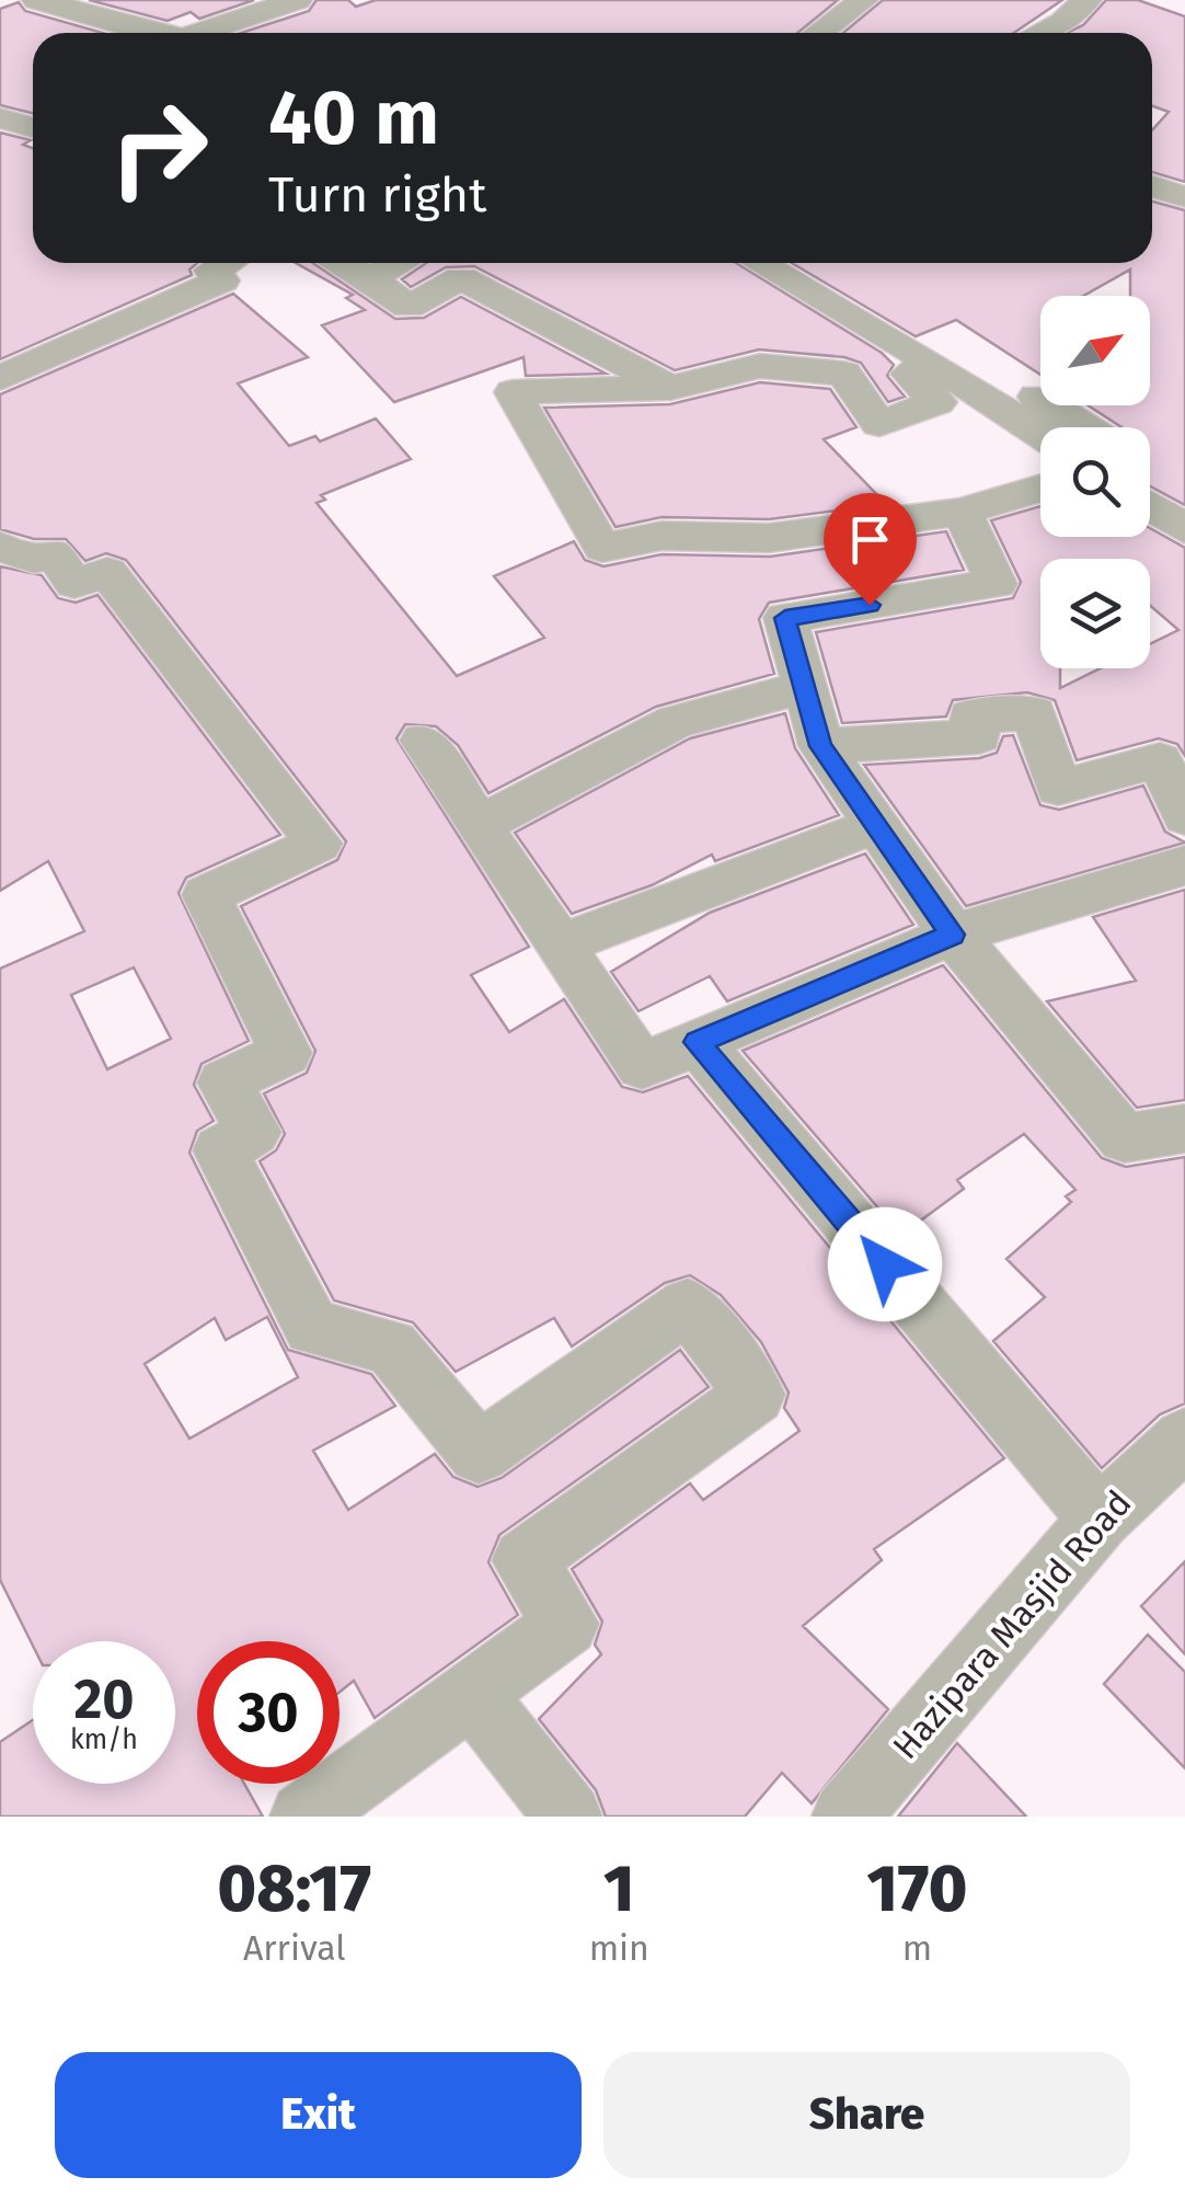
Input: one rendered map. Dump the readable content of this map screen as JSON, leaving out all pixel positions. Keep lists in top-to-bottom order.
{
  "streets": {
    "street": ["Hazipara Masjid Road"]
  },
  "north": "top right",
  "page": {
    "turn": ["40 m", "Turn right"],
    "speed": "20 km/h",
    "limit": "30",
    "eta": [
      "08:17",
      "Arrival",
      "1",
      "min",
      "170",
      "m"
    ],
    "buttons": ["Exit", "Share"]
  }
}
